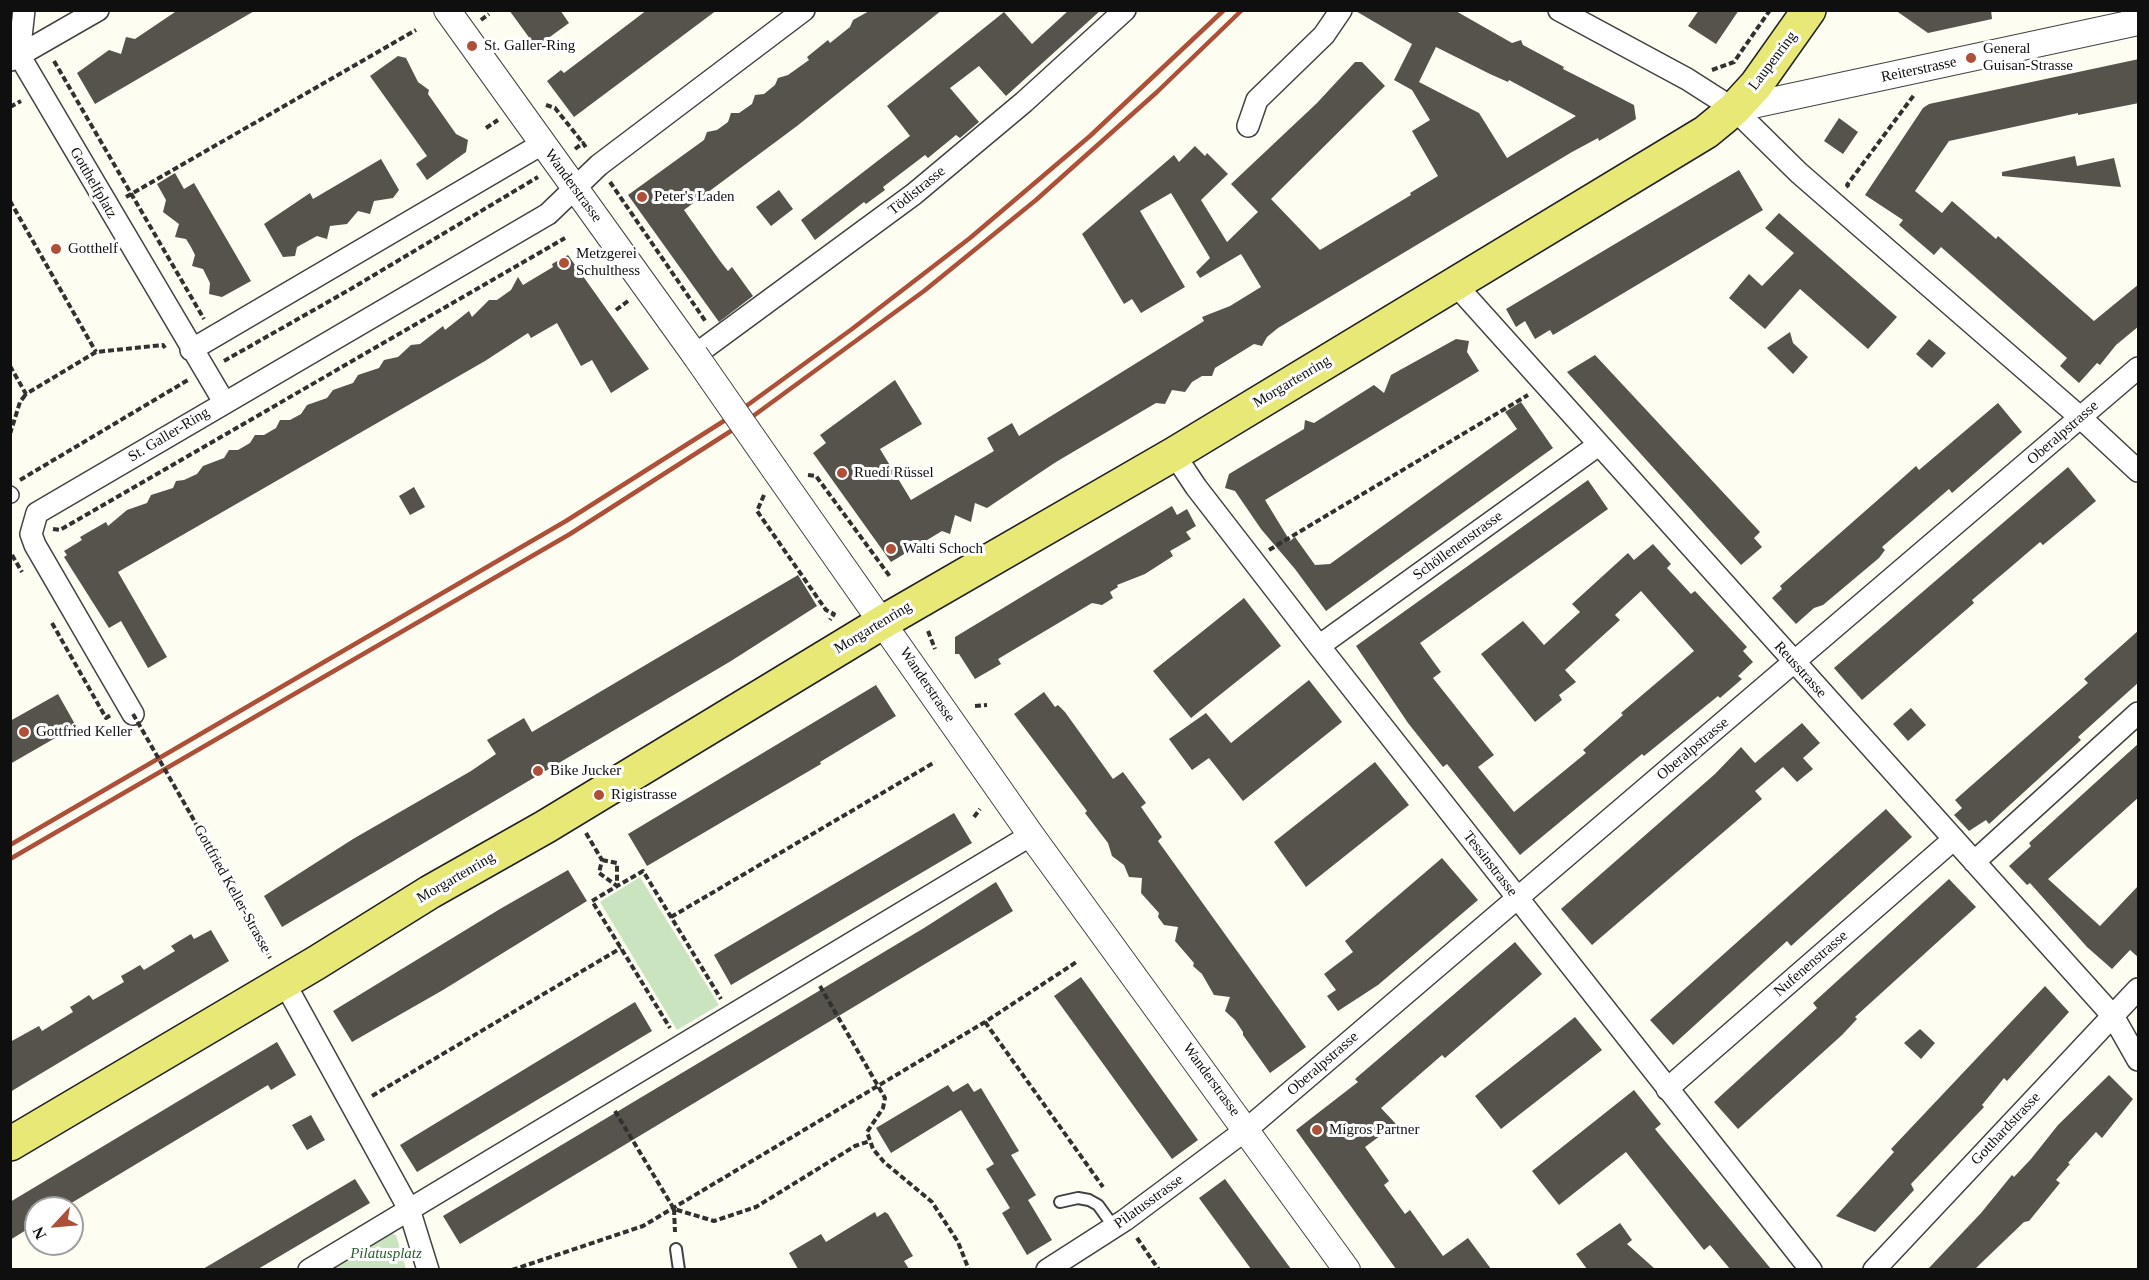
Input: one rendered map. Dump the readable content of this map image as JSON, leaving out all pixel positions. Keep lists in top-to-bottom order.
{
  "streets": {
    "main road": ["Laupenring", "Morgartenring"],
    "street": [
      "Reiterstrasse",
      "Gotthelfplatz",
      "Wanderstrasse",
      "Tödistrasse",
      "Oberalpstrasse",
      "St. Galler-Ring",
      "Schöllenenstrasse",
      "Reusstrasse",
      "Tessinstrasse",
      "Nufenenstrasse",
      "Gotthardstrasse",
      "Pilatusstrasse"
    ],
    "path": ["Gottfried Keller-Strasse"]
  },
  "crossings": [
    ["Laupenring", "Reiterstrasse"],
    ["Laupenring", "Morgartenring"],
    ["Reiterstrasse", "Morgartenring"],
    ["Gotthelfplatz", "St. Galler-Ring"],
    ["Wanderstrasse", "Tödistrasse"],
    ["Wanderstrasse", "Morgartenring"],
    ["Wanderstrasse", "Oberalpstrasse"],
    ["Wanderstrasse", "St. Galler-Ring"],
    ["Wanderstrasse", "Pilatusstrasse"],
    ["Morgartenring", "Reusstrasse"],
    ["Morgartenring", "Tessinstrasse"],
    ["Morgartenring", "Gottfried Keller-Strasse"],
    ["Oberalpstrasse", "Reusstrasse"],
    ["Oberalpstrasse", "Tessinstrasse"],
    ["Oberalpstrasse", "Pilatusstrasse"],
    ["Schöllenenstrasse", "Reusstrasse"],
    ["Schöllenenstrasse", "Tessinstrasse"],
    ["Reusstrasse", "Nufenenstrasse"],
    ["Reusstrasse", "Gotthardstrasse"],
    ["Tessinstrasse", "Nufenenstrasse"]
  ],
  "parks": ["Pilatusplatz"],
  "places": [
    "St. Galler-Ring",
    "General Guisan-Strasse",
    "Peter's Laden",
    "Gotthelf",
    "Metzgerei Schulthess",
    "Ruedi Rüssel",
    "Walti Schoch",
    "Gottfried Keller",
    "Bike Jucker",
    "Rigistrasse",
    "Migros Partner"
  ],
  "north": "bottom left"
}
